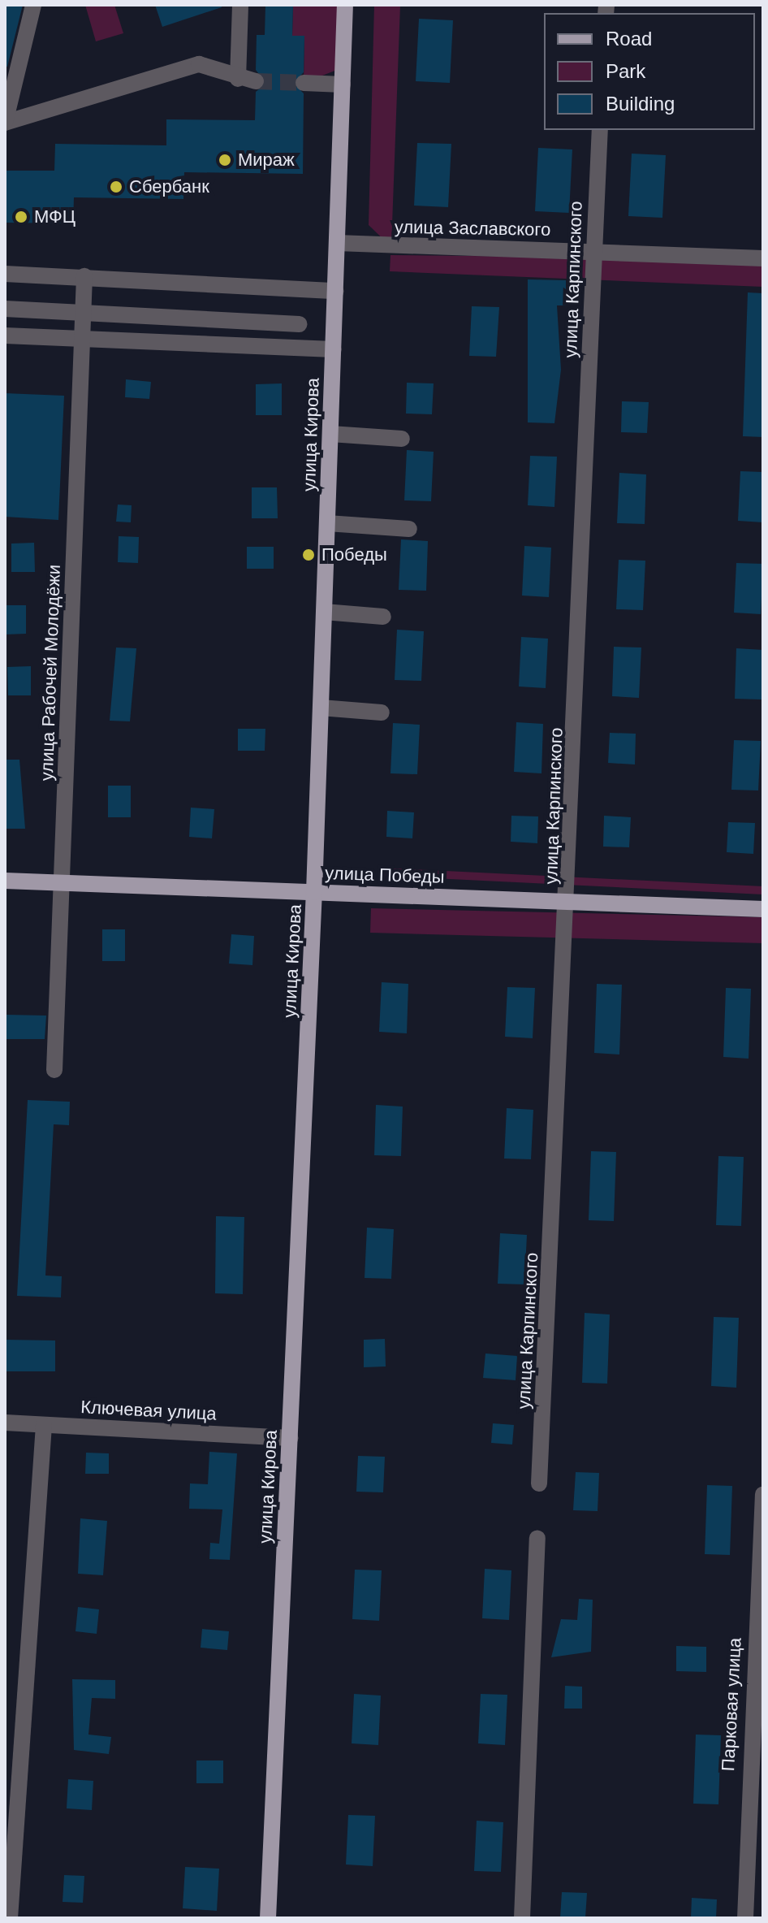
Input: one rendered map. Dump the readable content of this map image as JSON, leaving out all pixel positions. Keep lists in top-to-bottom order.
{
  "streets": {
    "main road": ["улица Кирова", "улица Победы"],
    "street": [
      "улица Заславского",
      "улица Карпинского",
      "улица Рабочей Молодёжи",
      "Ключевая улица",
      "Парковая улица"
    ]
  },
  "crossings": [
    ["улица Заславского", "улица Карпинского"],
    ["улица Заславского", "улица Кирова"],
    ["улица Карпинского", "улица Победы"],
    ["улица Кирова", "улица Победы"],
    ["улица Кирова", "Ключевая улица"],
    ["улица Рабочей Молодёжи", "улица Победы"]
  ],
  "places": [
    "Мираж",
    "Сбербанк",
    "МФЦ",
    "Победы"
  ],
  "legend": ["Road", "Park", "Building"]
}
